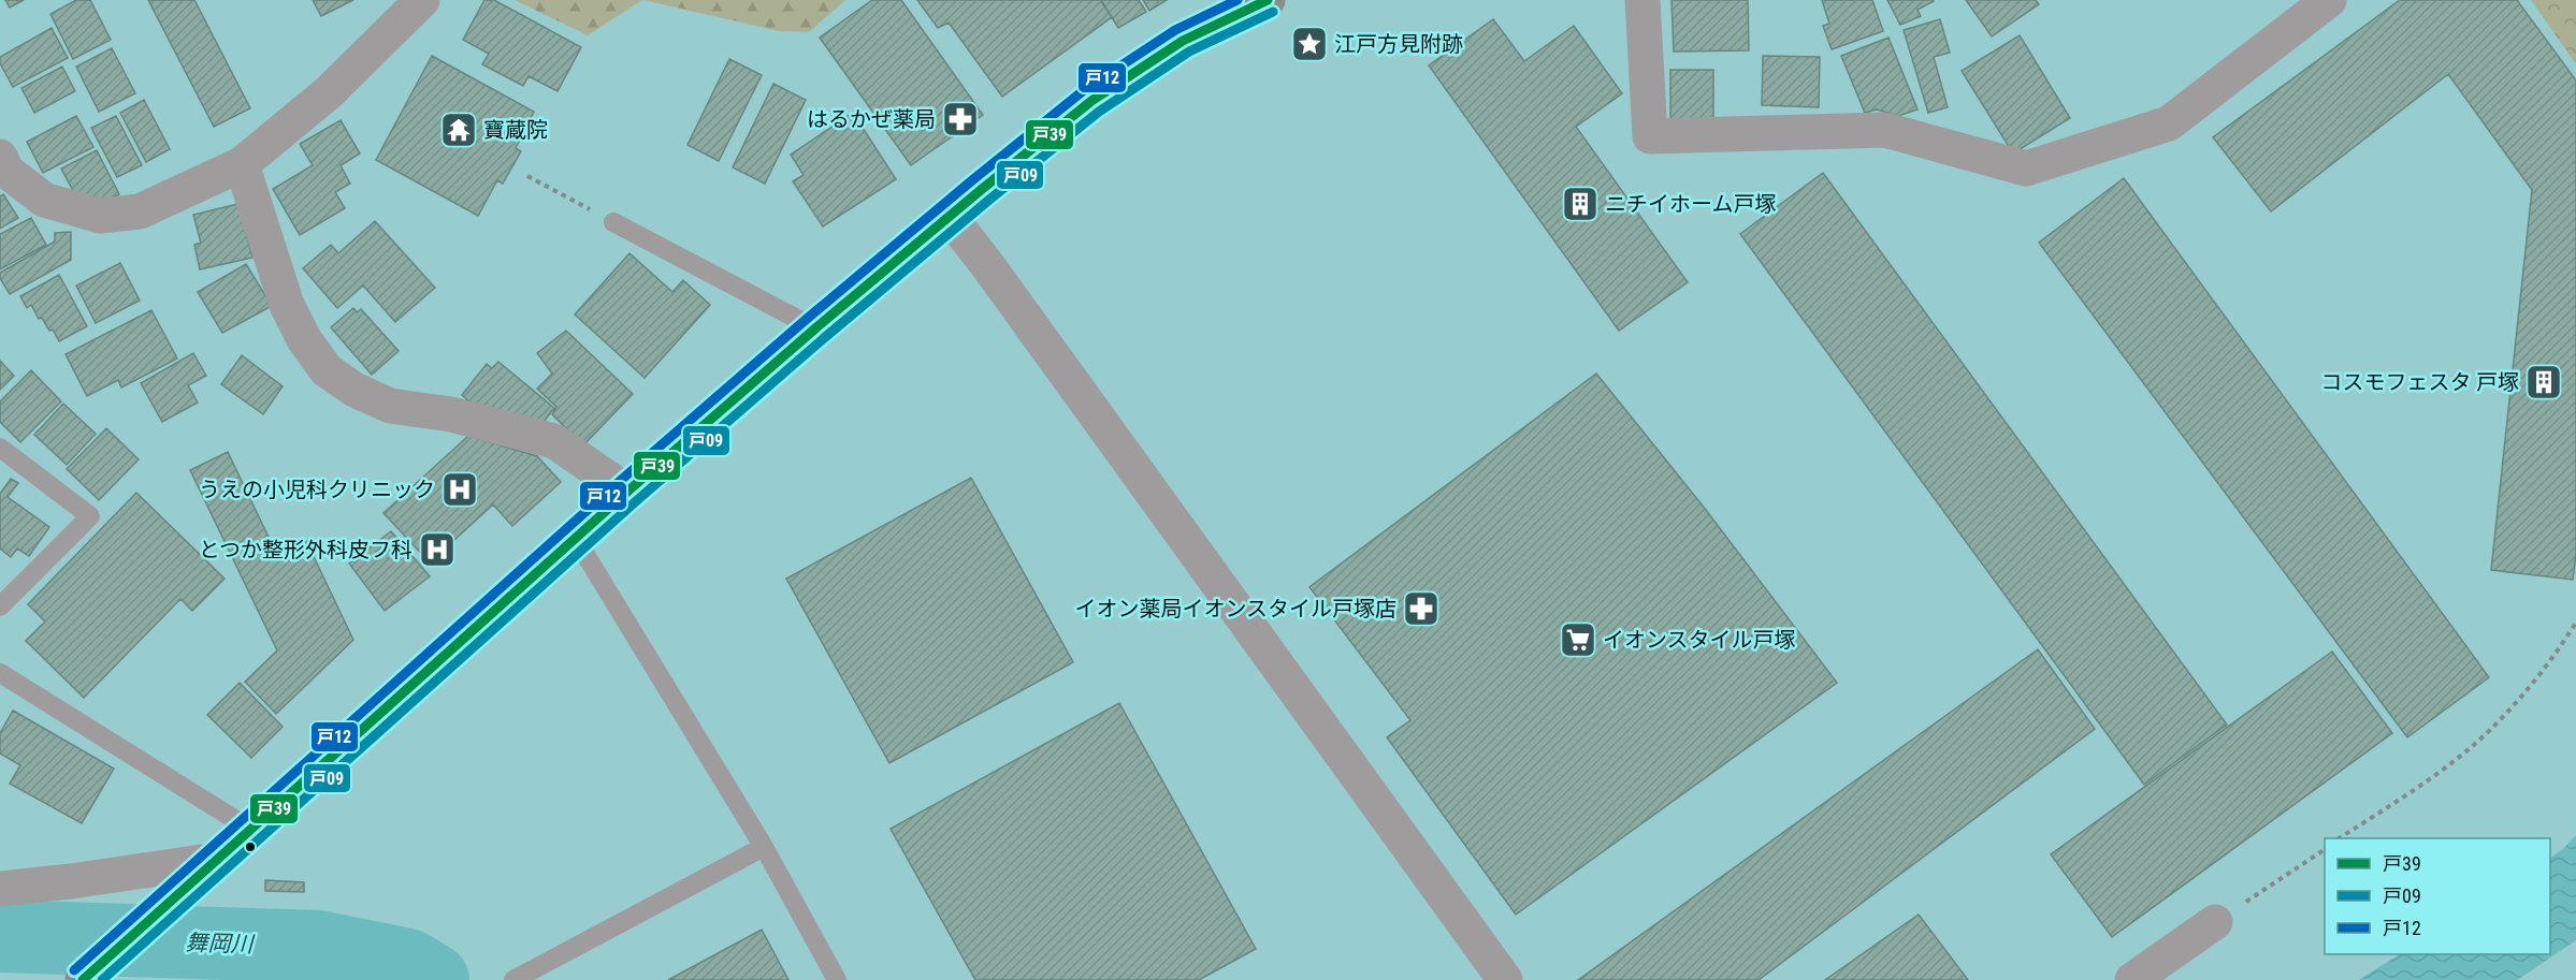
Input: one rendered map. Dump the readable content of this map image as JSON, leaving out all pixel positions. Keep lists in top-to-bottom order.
{
  "water": ["舞岡川"],
  "places": {
    "place": ["江戸方見附跡"],
    "pharmacy": ["はるかぜ薬局", "イオン薬局イオンスタイル戸塚店"],
    "temple": ["寶蔵院"],
    "building": ["ニチイホーム戸塚", "コスモフェスタ 戸塚"],
    "hospital": ["うえの小児科クリニック", "とつか整形外科皮フ科"],
    "supermarket": ["イオンスタイル戸塚"]
  },
  "lines": ["transit line 戸39", "transit line 戸12", "transit line 戸09"],
  "legend": ["戸39", "戸09", "戸12"]
}
